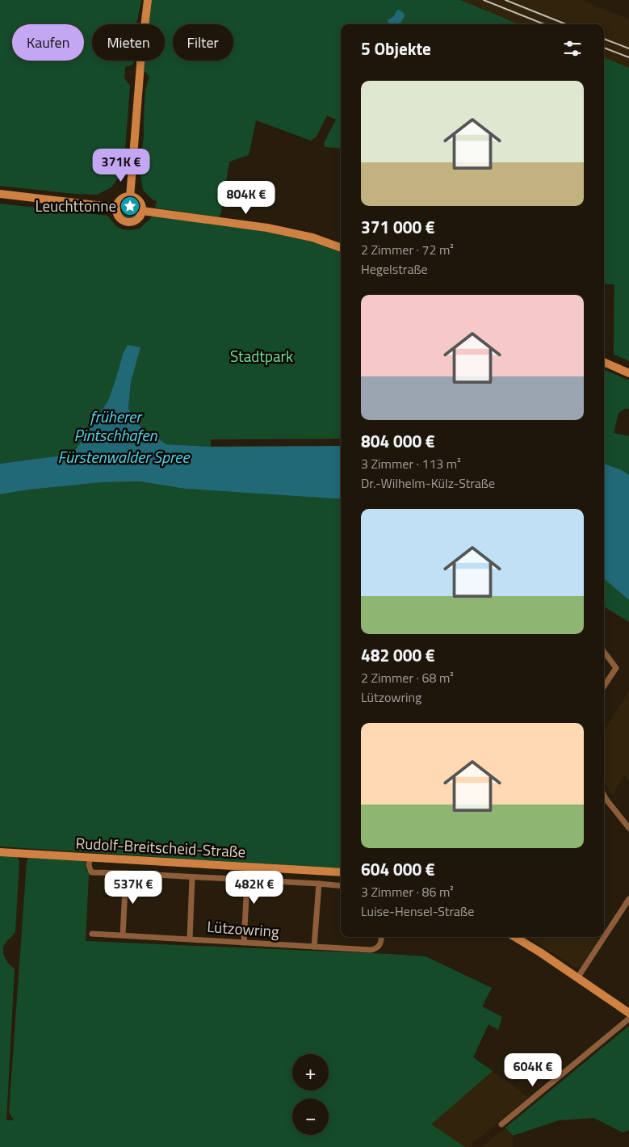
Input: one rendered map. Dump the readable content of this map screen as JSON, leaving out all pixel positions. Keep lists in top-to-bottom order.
{
  "streets": {
    "main road": ["Rudolf-Breitscheid-Straße"],
    "street": ["Lützowring"]
  },
  "water": ["früherer Pintschhafen", "Fürstenwalder Spree"],
  "parks": ["Stadtpark"],
  "places": {
    "place": ["Leuchttonne"]
  },
  "page": {
    "chip": ["Kaufen", "Mieten", "Filter"],
    "heading": "5 Objekte",
    "list": [
      {
        "name": "371 000 €",
        "note": "2 Zimmer · 72 m² · Hegelstraße"
      },
      {
        "name": "804 000 €",
        "note": "3 Zimmer · 113 m² · Dr.-Wilhelm-Külz-Straße"
      },
      {
        "name": "482 000 €",
        "note": "2 Zimmer · 68 m² · Lützowring"
      },
      {
        "name": "604 000 €",
        "note": "3 Zimmer · 86 m² · Luise-Hensel-Straße"
      }
    ],
    "price": [
      "371K €",
      "804K €",
      "537K €",
      "482K €",
      "604K €"
    ],
    "map_buttons": ["+", "−"]
  }
}
